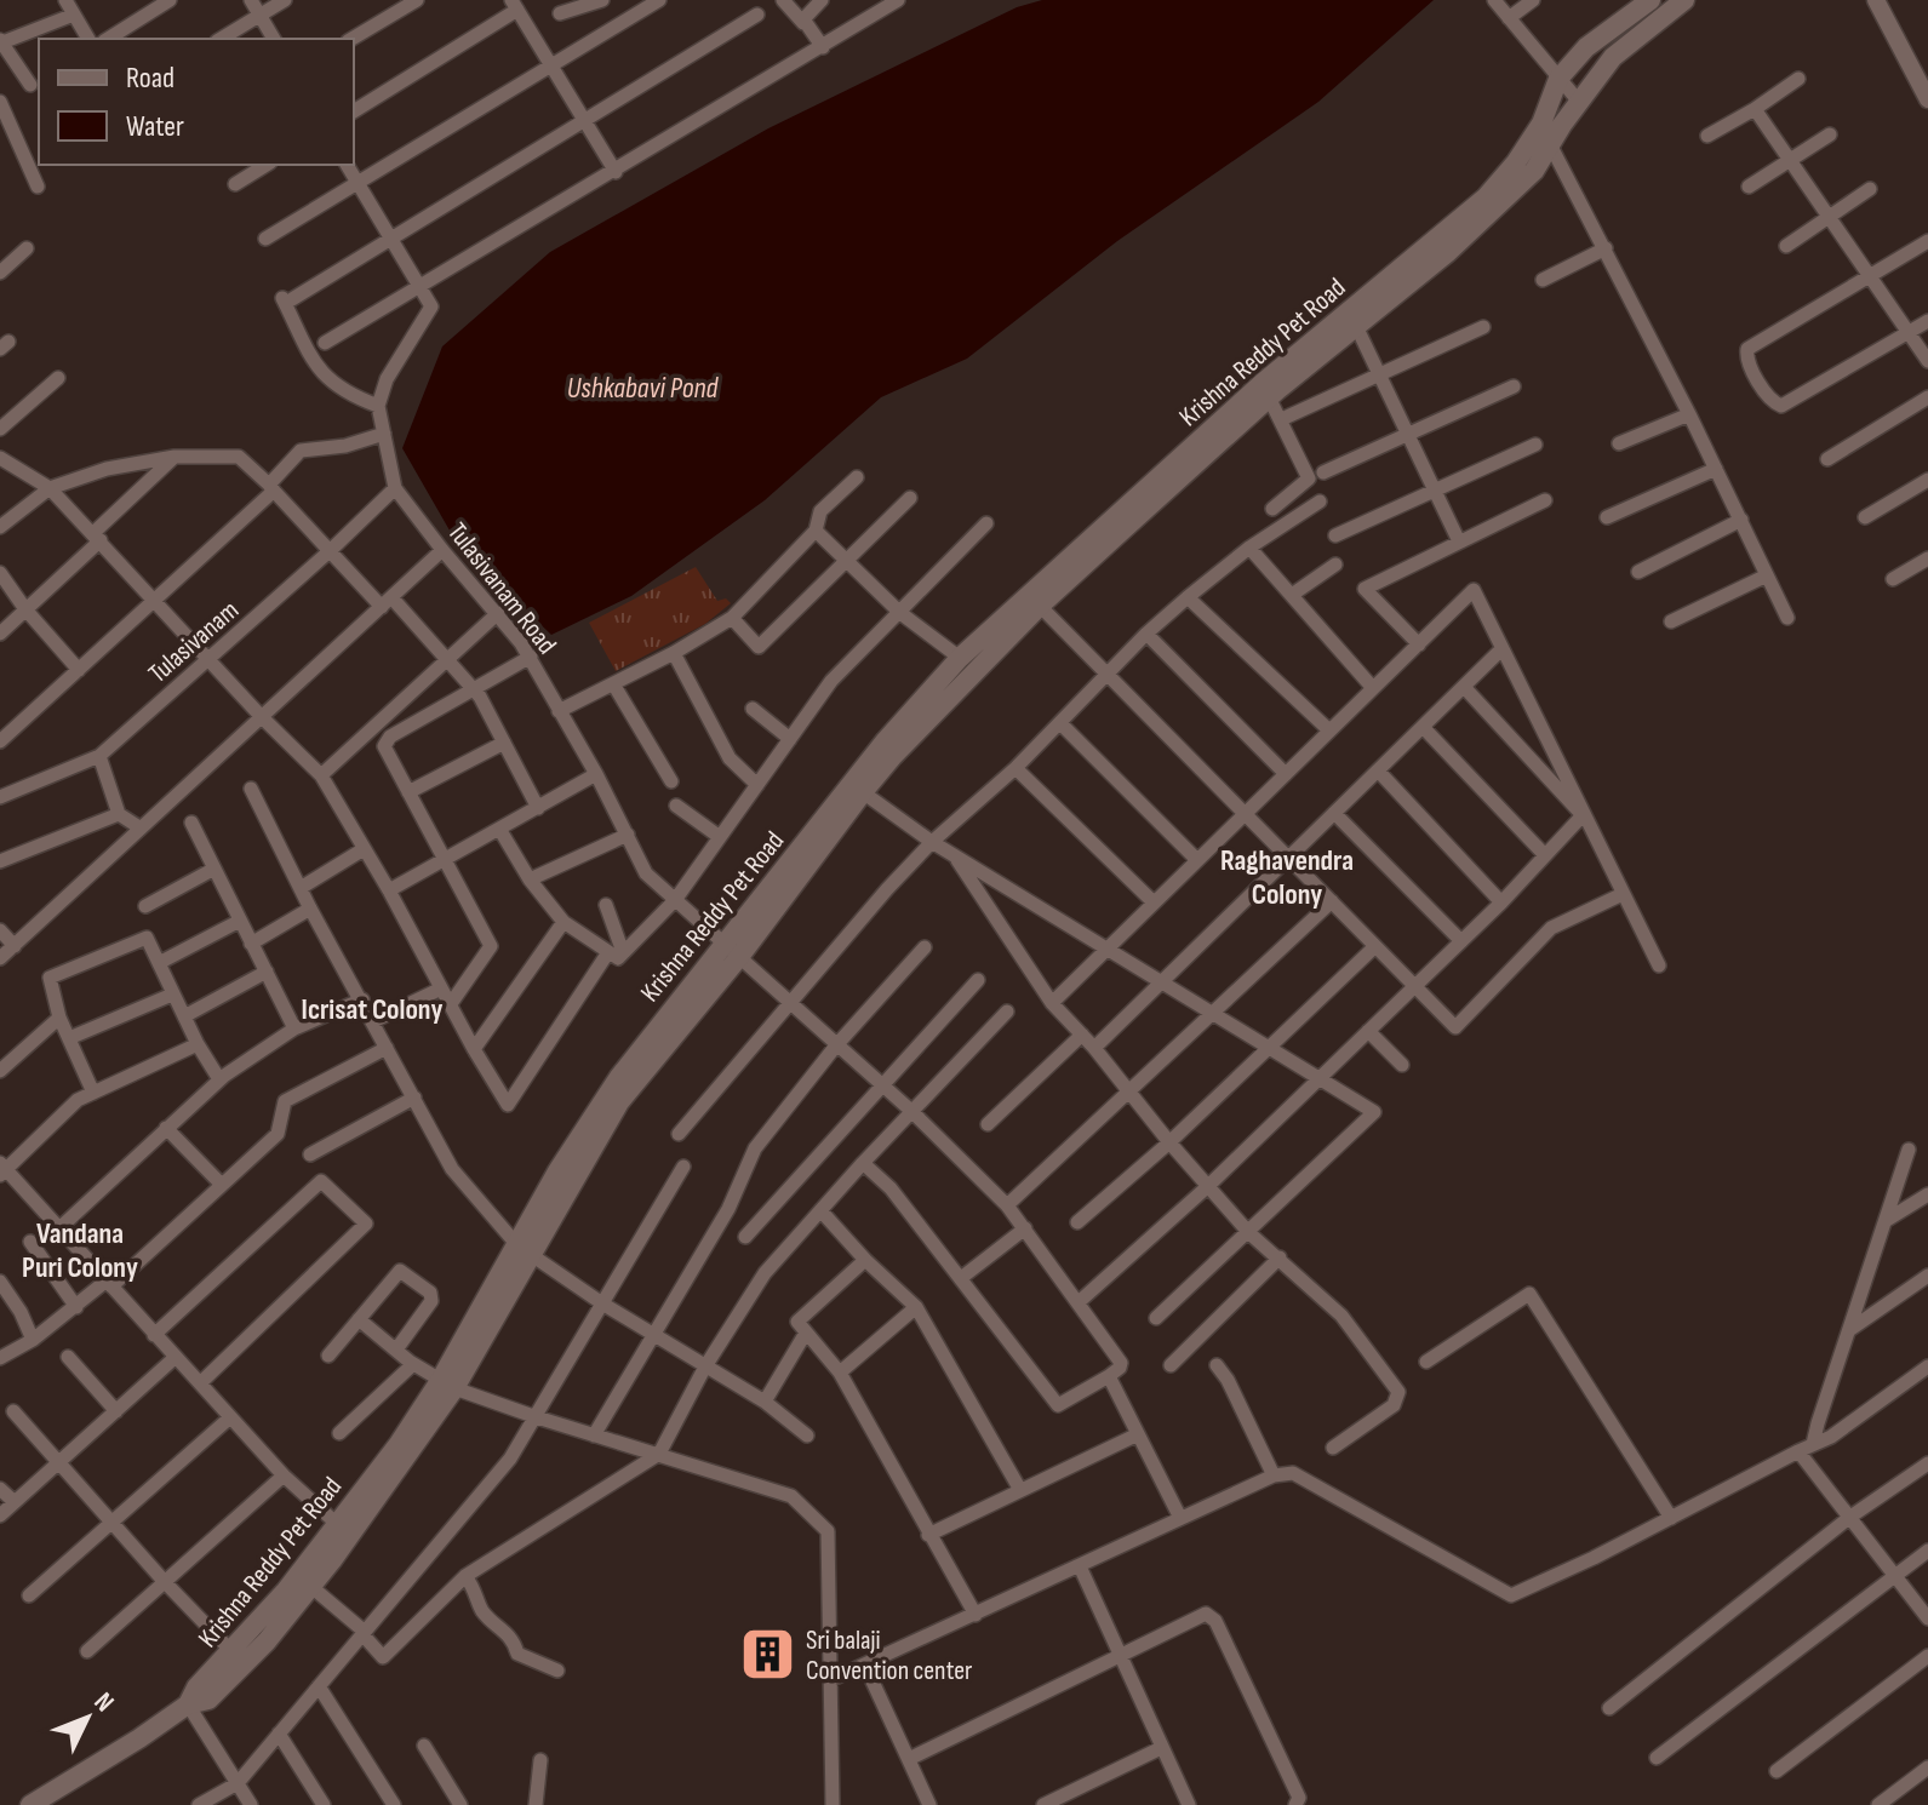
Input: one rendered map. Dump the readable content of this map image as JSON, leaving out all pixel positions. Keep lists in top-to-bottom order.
{
  "streets": {
    "main road": ["Krishna Reddy Pet Road"],
    "street": ["Tulasivanam Road", "Tulasivanam"]
  },
  "crossings": [
    ["Krishna Reddy Pet Road", "Tulasivanam Road"],
    ["Tulasivanam Road", "Tulasivanam"]
  ],
  "districts": ["Raghavendra Colony", "Icrisat Colony", "Vandana Puri Colony"],
  "water": ["Ushkabavi Pond"],
  "places": {
    "building": ["Sri balaji Convention center"]
  },
  "legend": ["Road", "Water"],
  "north": "top right"
}
